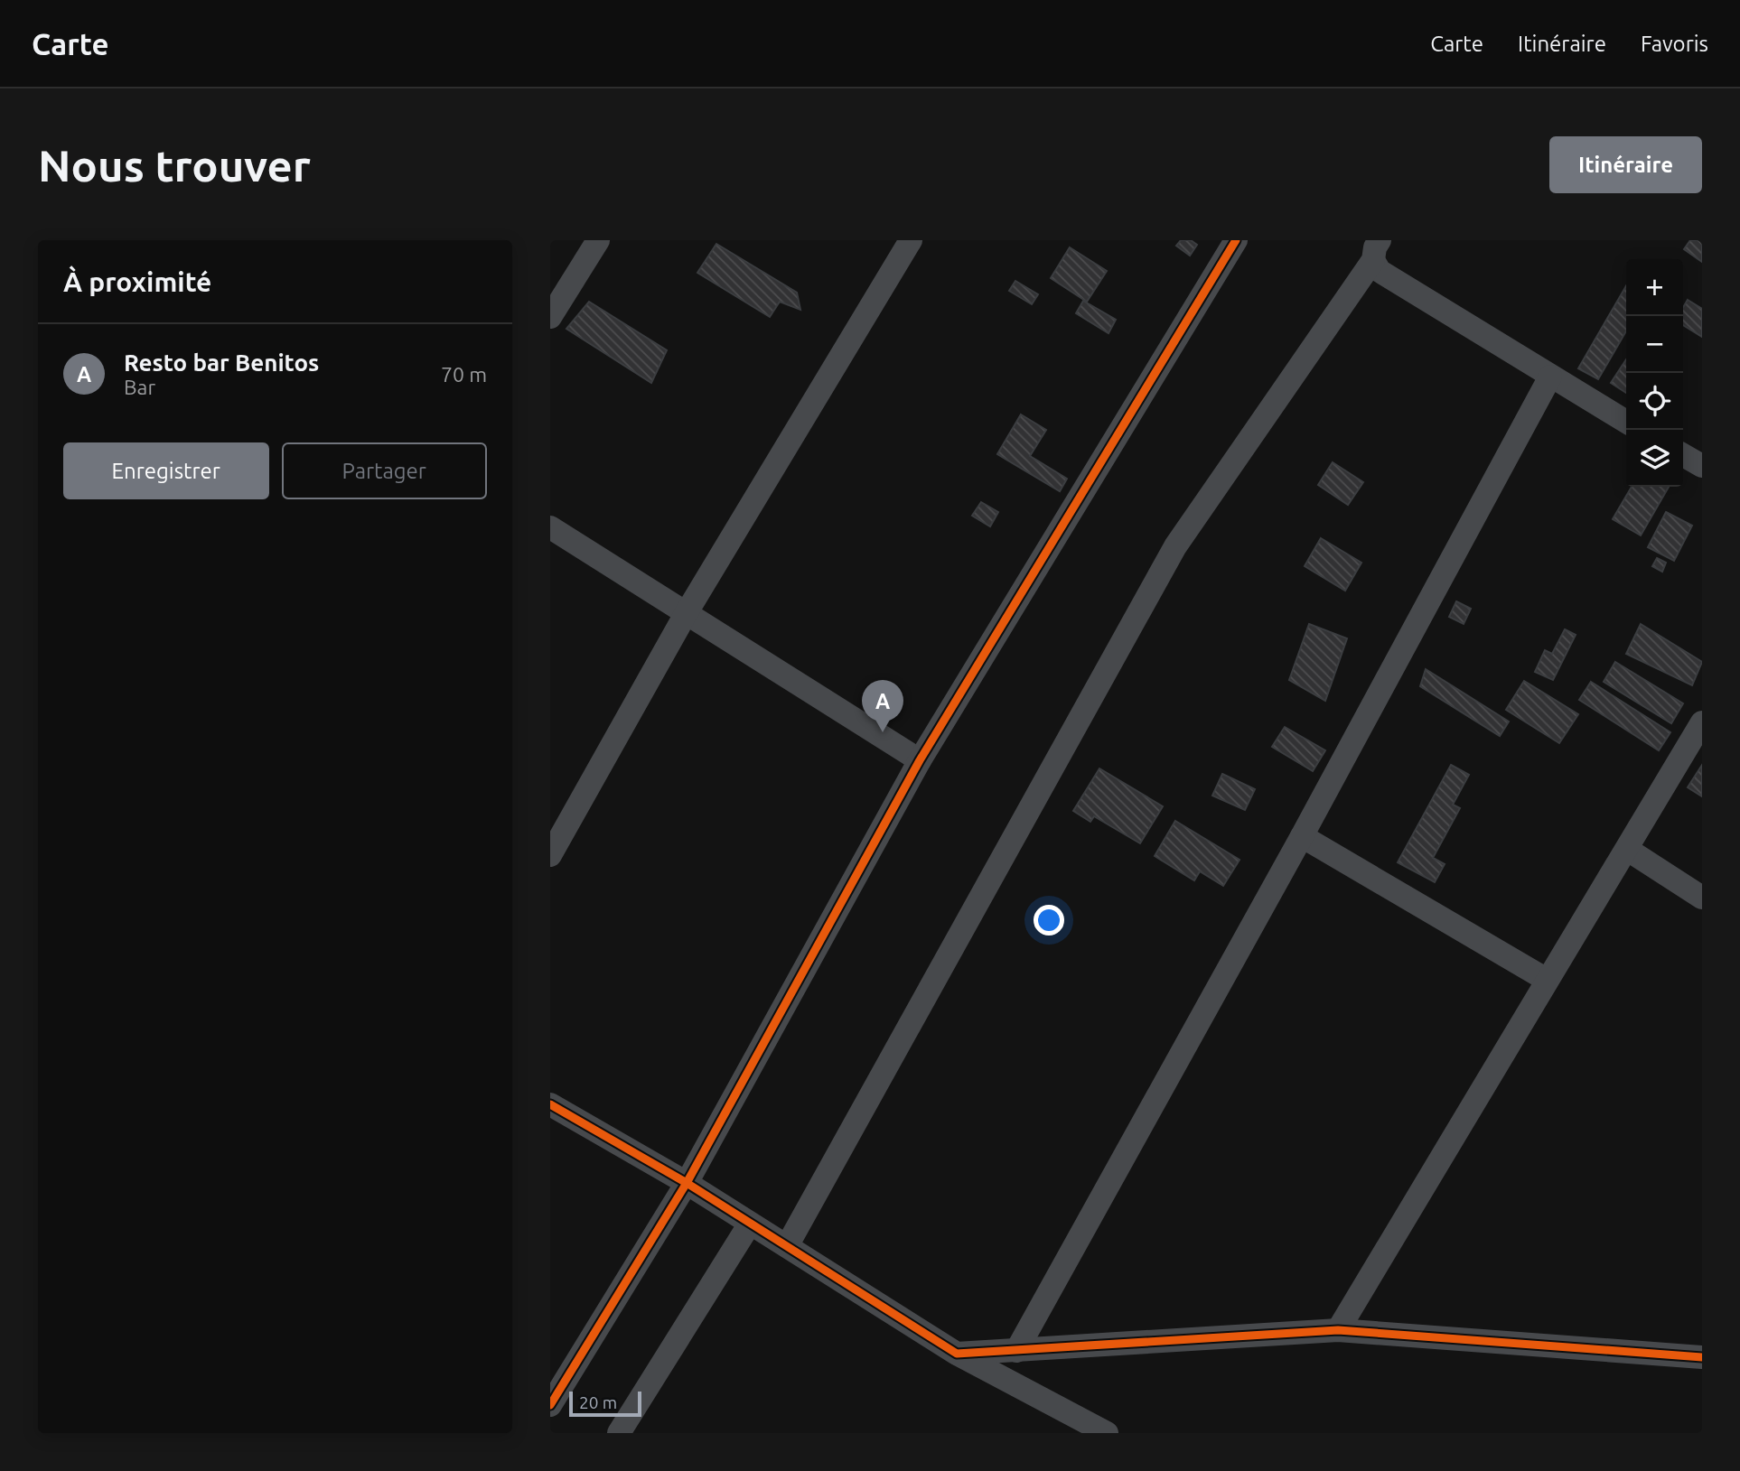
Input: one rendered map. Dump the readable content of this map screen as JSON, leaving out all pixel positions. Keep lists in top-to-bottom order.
{
  "scale_bar": "20 m",
  "page": {
    "header": "Carte",
    "nav": ["Carte", "Itinéraire", "Favoris"],
    "buttons": [
      "Itinéraire",
      ["Enregistrer", "Partager"]
    ],
    "title": "Nous trouver",
    "heading": "À proximité",
    "map_buttons": ["+", "−"],
    "list": [
      {
        "mark": "A",
        "name": "Resto bar Benitos",
        "note": "Bar",
        "value": "70 m"
      }
    ],
    "pins": "A",
    "scale": "20 m"
  }
}
